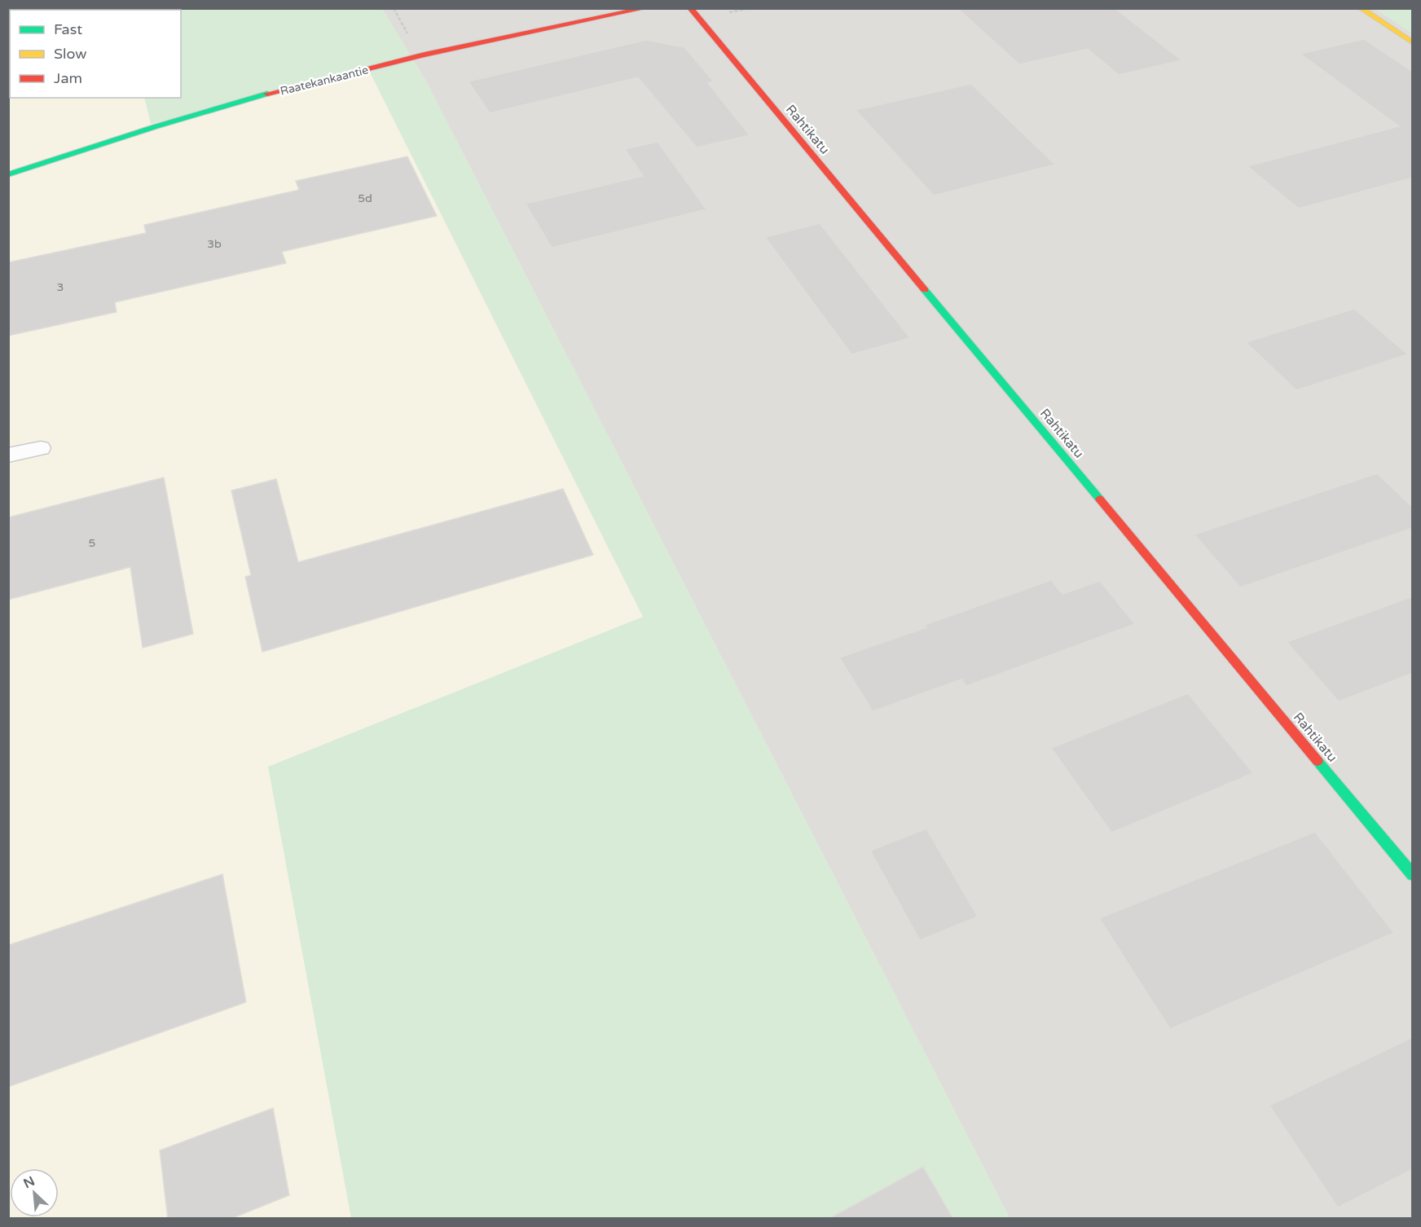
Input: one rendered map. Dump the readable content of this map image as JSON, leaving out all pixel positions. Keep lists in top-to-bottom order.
{
  "streets": {
    "street": ["Raatekankaantie", "Rahtikatu"]
  },
  "house_numbers": [
    "5d",
    "3b",
    "3",
    "5"
  ],
  "legend": ["Fast", "Slow", "Jam"],
  "north": "top left"
}
